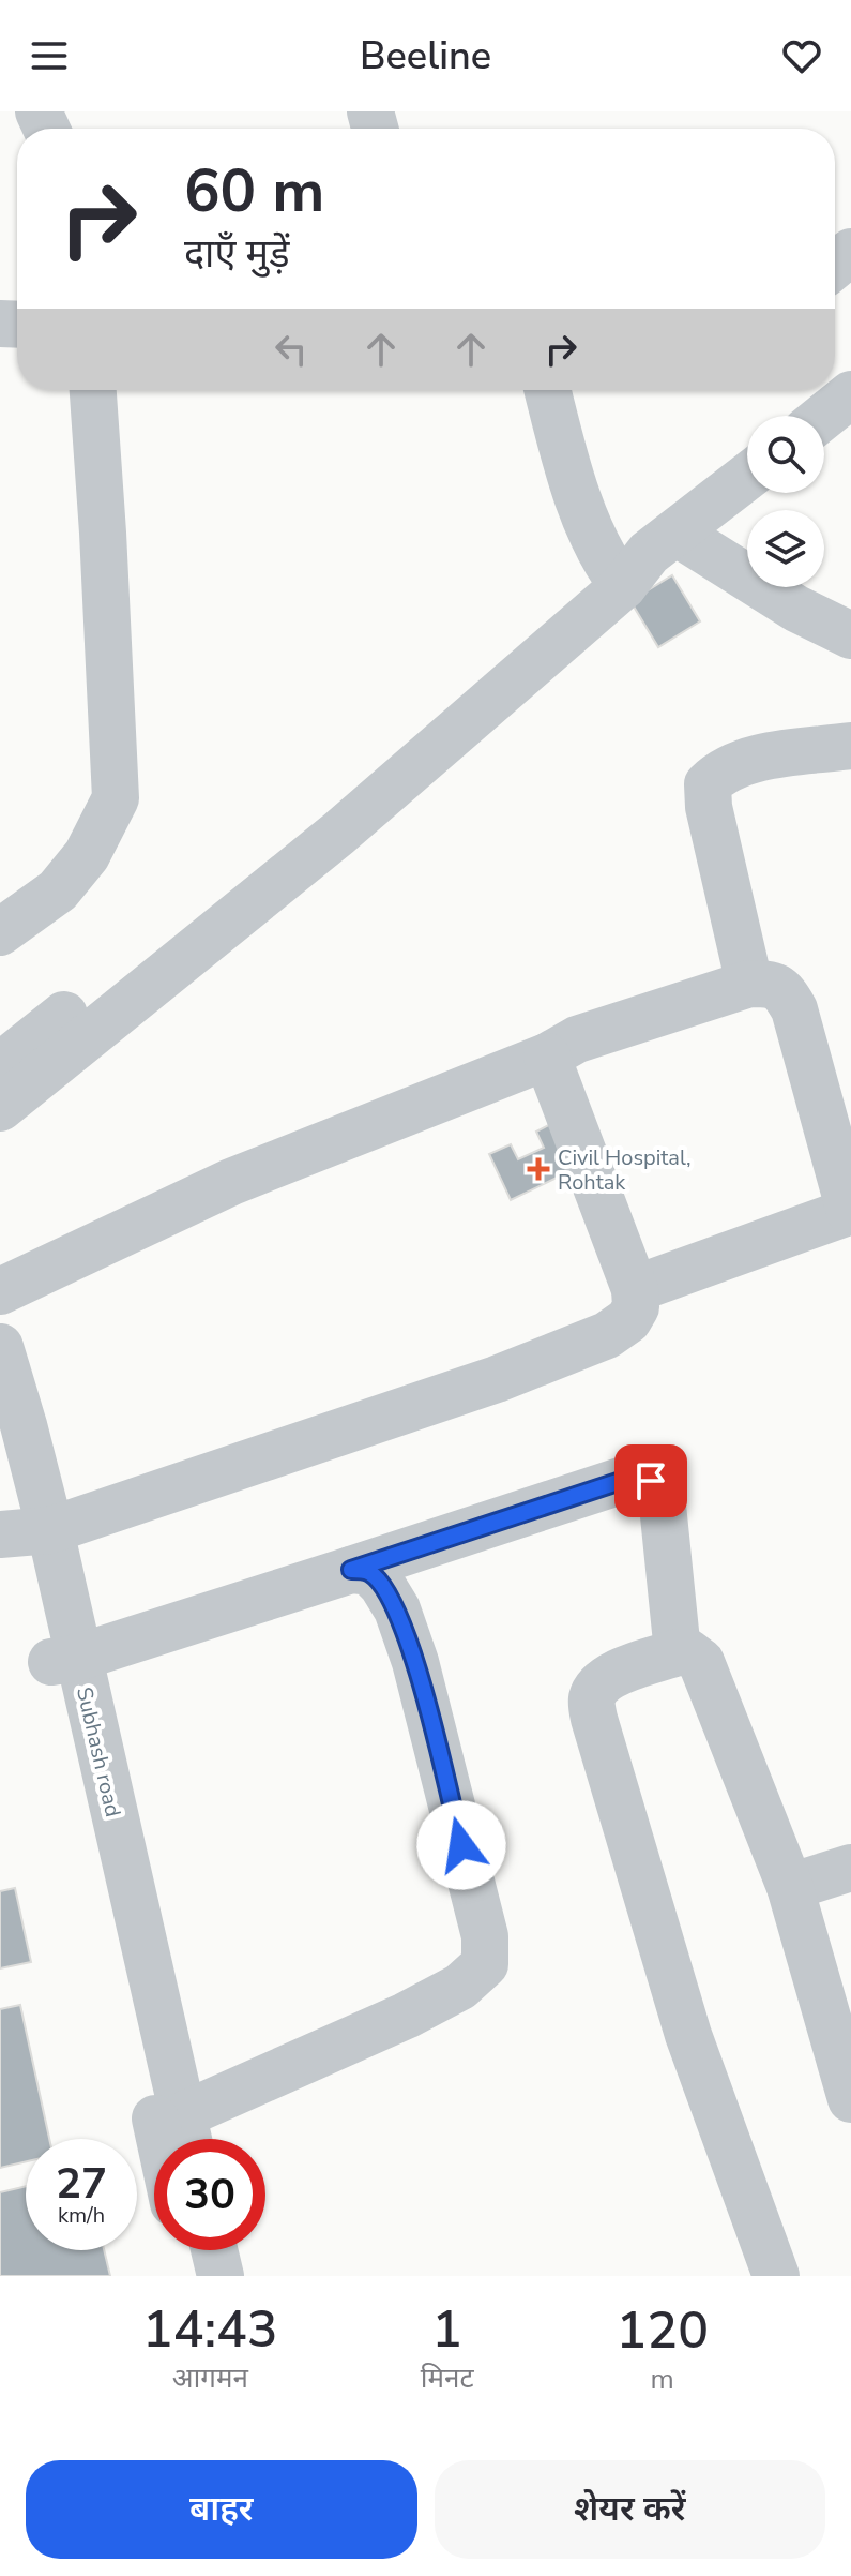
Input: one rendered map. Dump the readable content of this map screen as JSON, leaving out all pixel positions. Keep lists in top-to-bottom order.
{
  "streets": {
    "street": ["Subhash road"]
  },
  "places": {
    "health": ["Civil Hospital, Rohtak"]
  },
  "page": {
    "header": "Beeline",
    "turn": ["60 m", "दाएँ मुड़ें"],
    "speed": "27 km/h",
    "limit": "30",
    "eta": [
      "14:43",
      "आगमन",
      "1",
      "मिनट",
      "120",
      "m"
    ],
    "buttons": ["बाहर", "शेयर करें"]
  }
}
